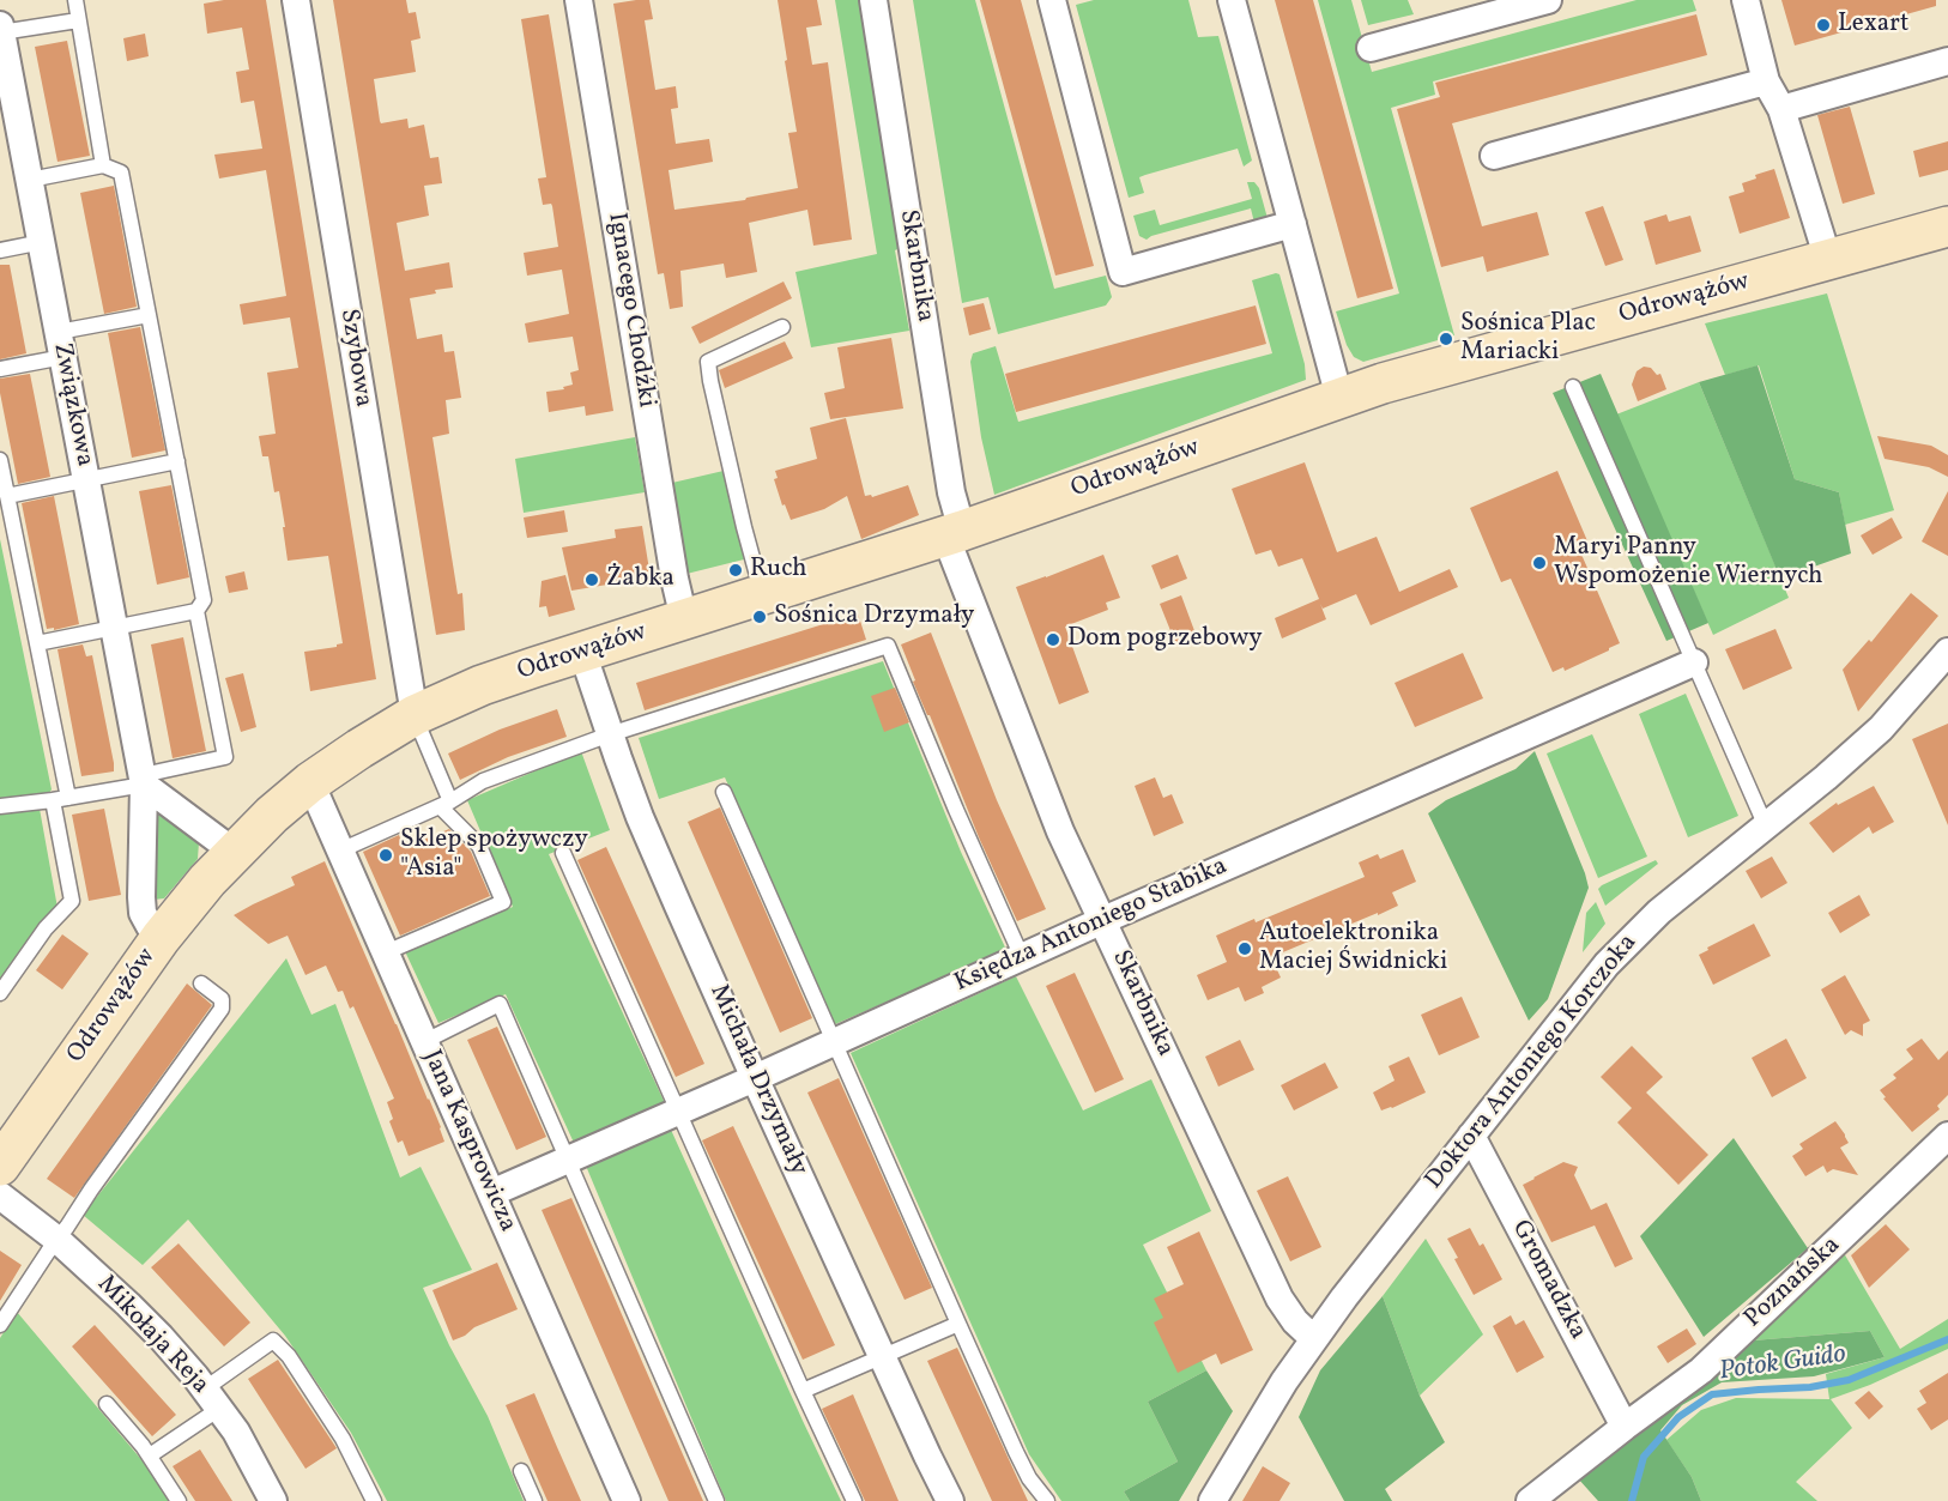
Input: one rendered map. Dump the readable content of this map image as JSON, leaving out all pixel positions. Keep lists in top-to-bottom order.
{
  "streets": {
    "street": [
      "Skarbnika",
      "Odrowążów",
      "Ignacego Chodźki",
      "Szybowa",
      "Związkowa",
      "Księdza Antoniego Stabika",
      "Doktora Antoniego Korczoka",
      "Michała Drzymały",
      "Jana Kasprowicza",
      "Gromadzka",
      "Poznańska",
      "Mikołaja Reja"
    ]
  },
  "crossings": [
    ["Skarbnika", "Odrowążów"],
    ["Skarbnika", "Księdza Antoniego Stabika"],
    ["Skarbnika", "Doktora Antoniego Korczoka"],
    ["Odrowążów", "Ignacego Chodźki"],
    ["Odrowążów", "Szybowa"],
    ["Odrowążów", "Związkowa"],
    ["Odrowążów", "Michała Drzymały"],
    ["Odrowążów", "Jana Kasprowicza"],
    ["Księdza Antoniego Stabika", "Michała Drzymały"],
    ["Księdza Antoniego Stabika", "Jana Kasprowicza"],
    ["Doktora Antoniego Korczoka", "Gromadzka"],
    ["Gromadzka", "Poznańska"]
  ],
  "water": ["Potok Guido"],
  "places": [
    "Lexart",
    "Sośnica Plac Mariacki",
    "Maryi Panny Wspomożenie Wiernych",
    "Ruch",
    "Żabka",
    "Sośnica Drzymały",
    "Dom pogrzebowy",
    "Sklep spożywczy \"Asia\"",
    "Autoelektronika Maciej Świdnicki"
  ]
}
